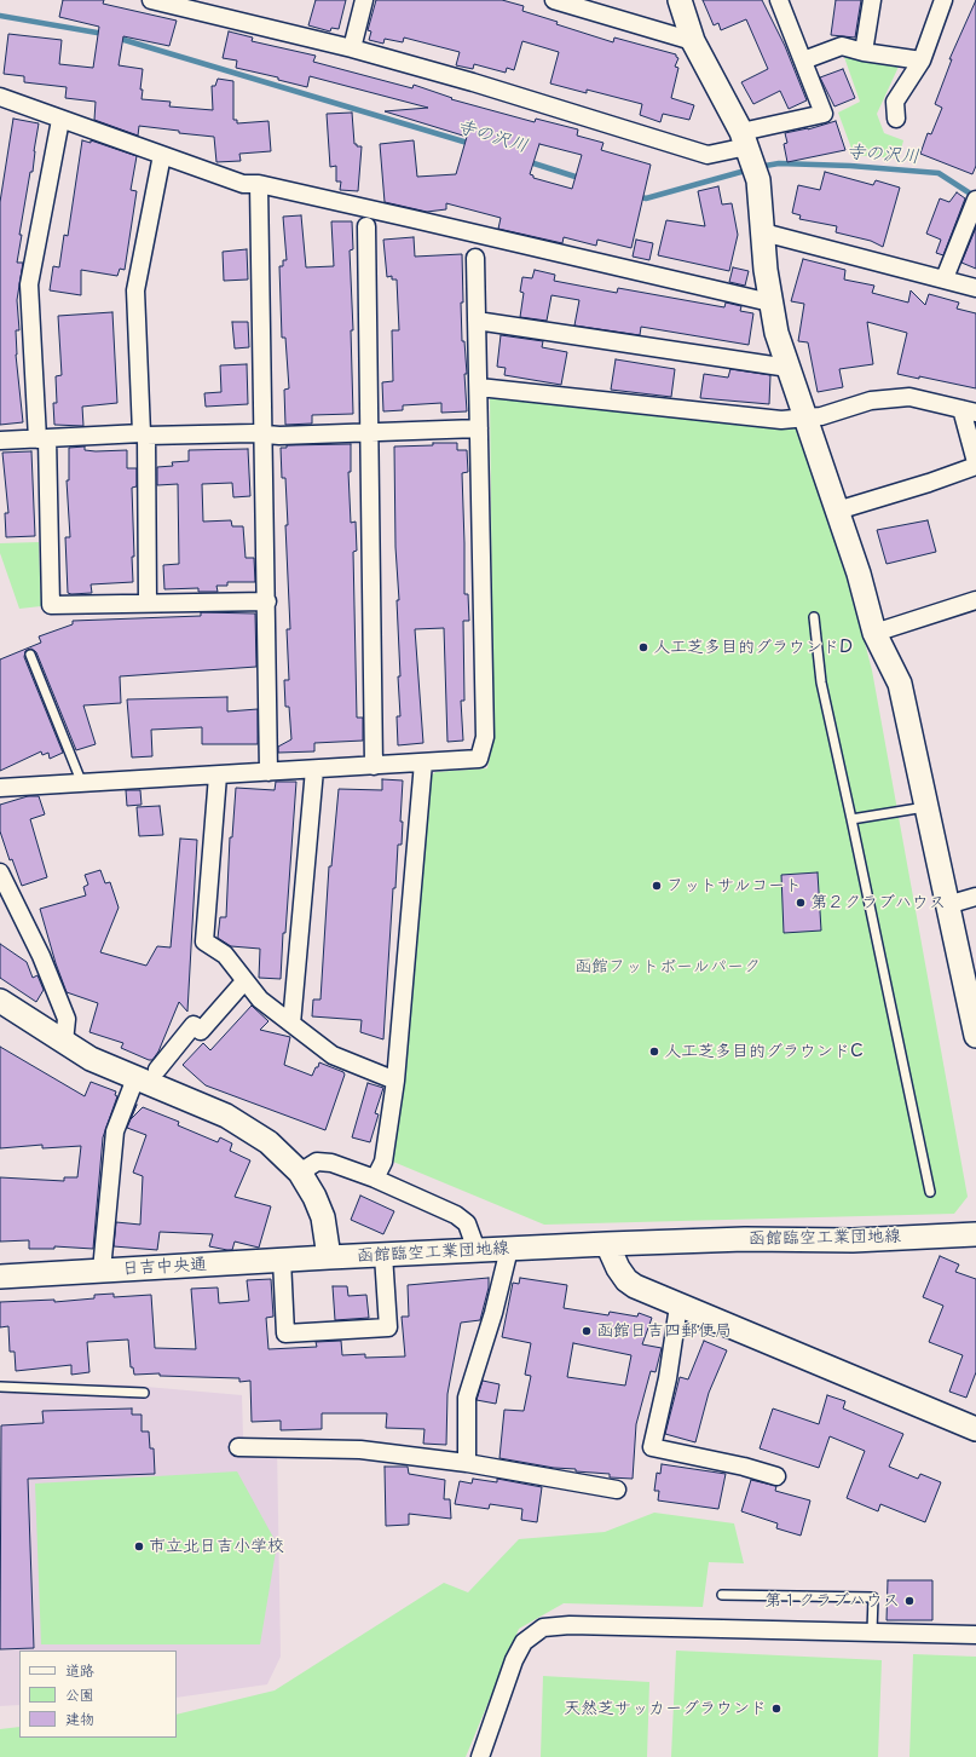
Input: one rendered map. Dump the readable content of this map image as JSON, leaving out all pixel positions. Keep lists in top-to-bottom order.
{
  "streets": {
    "street": ["函館臨空工業団地線", "日吉中央通"]
  },
  "crossings": [
    ["函館臨空工業団地線", "日吉中央通"]
  ],
  "water": ["寺の沢川"],
  "parks": ["函館フットボールパーク"],
  "places": [
    "人工芝多目的グラウンドD",
    "フットサルコート",
    "第２クラブハウス",
    "人工芝多目的グラウンドC",
    "函館日吉四郵便局",
    "市立北日吉小学校",
    "第１クラブハウス",
    "天然芝サッカーグラウンド"
  ],
  "legend": ["道路", "公園", "建物"]
}
